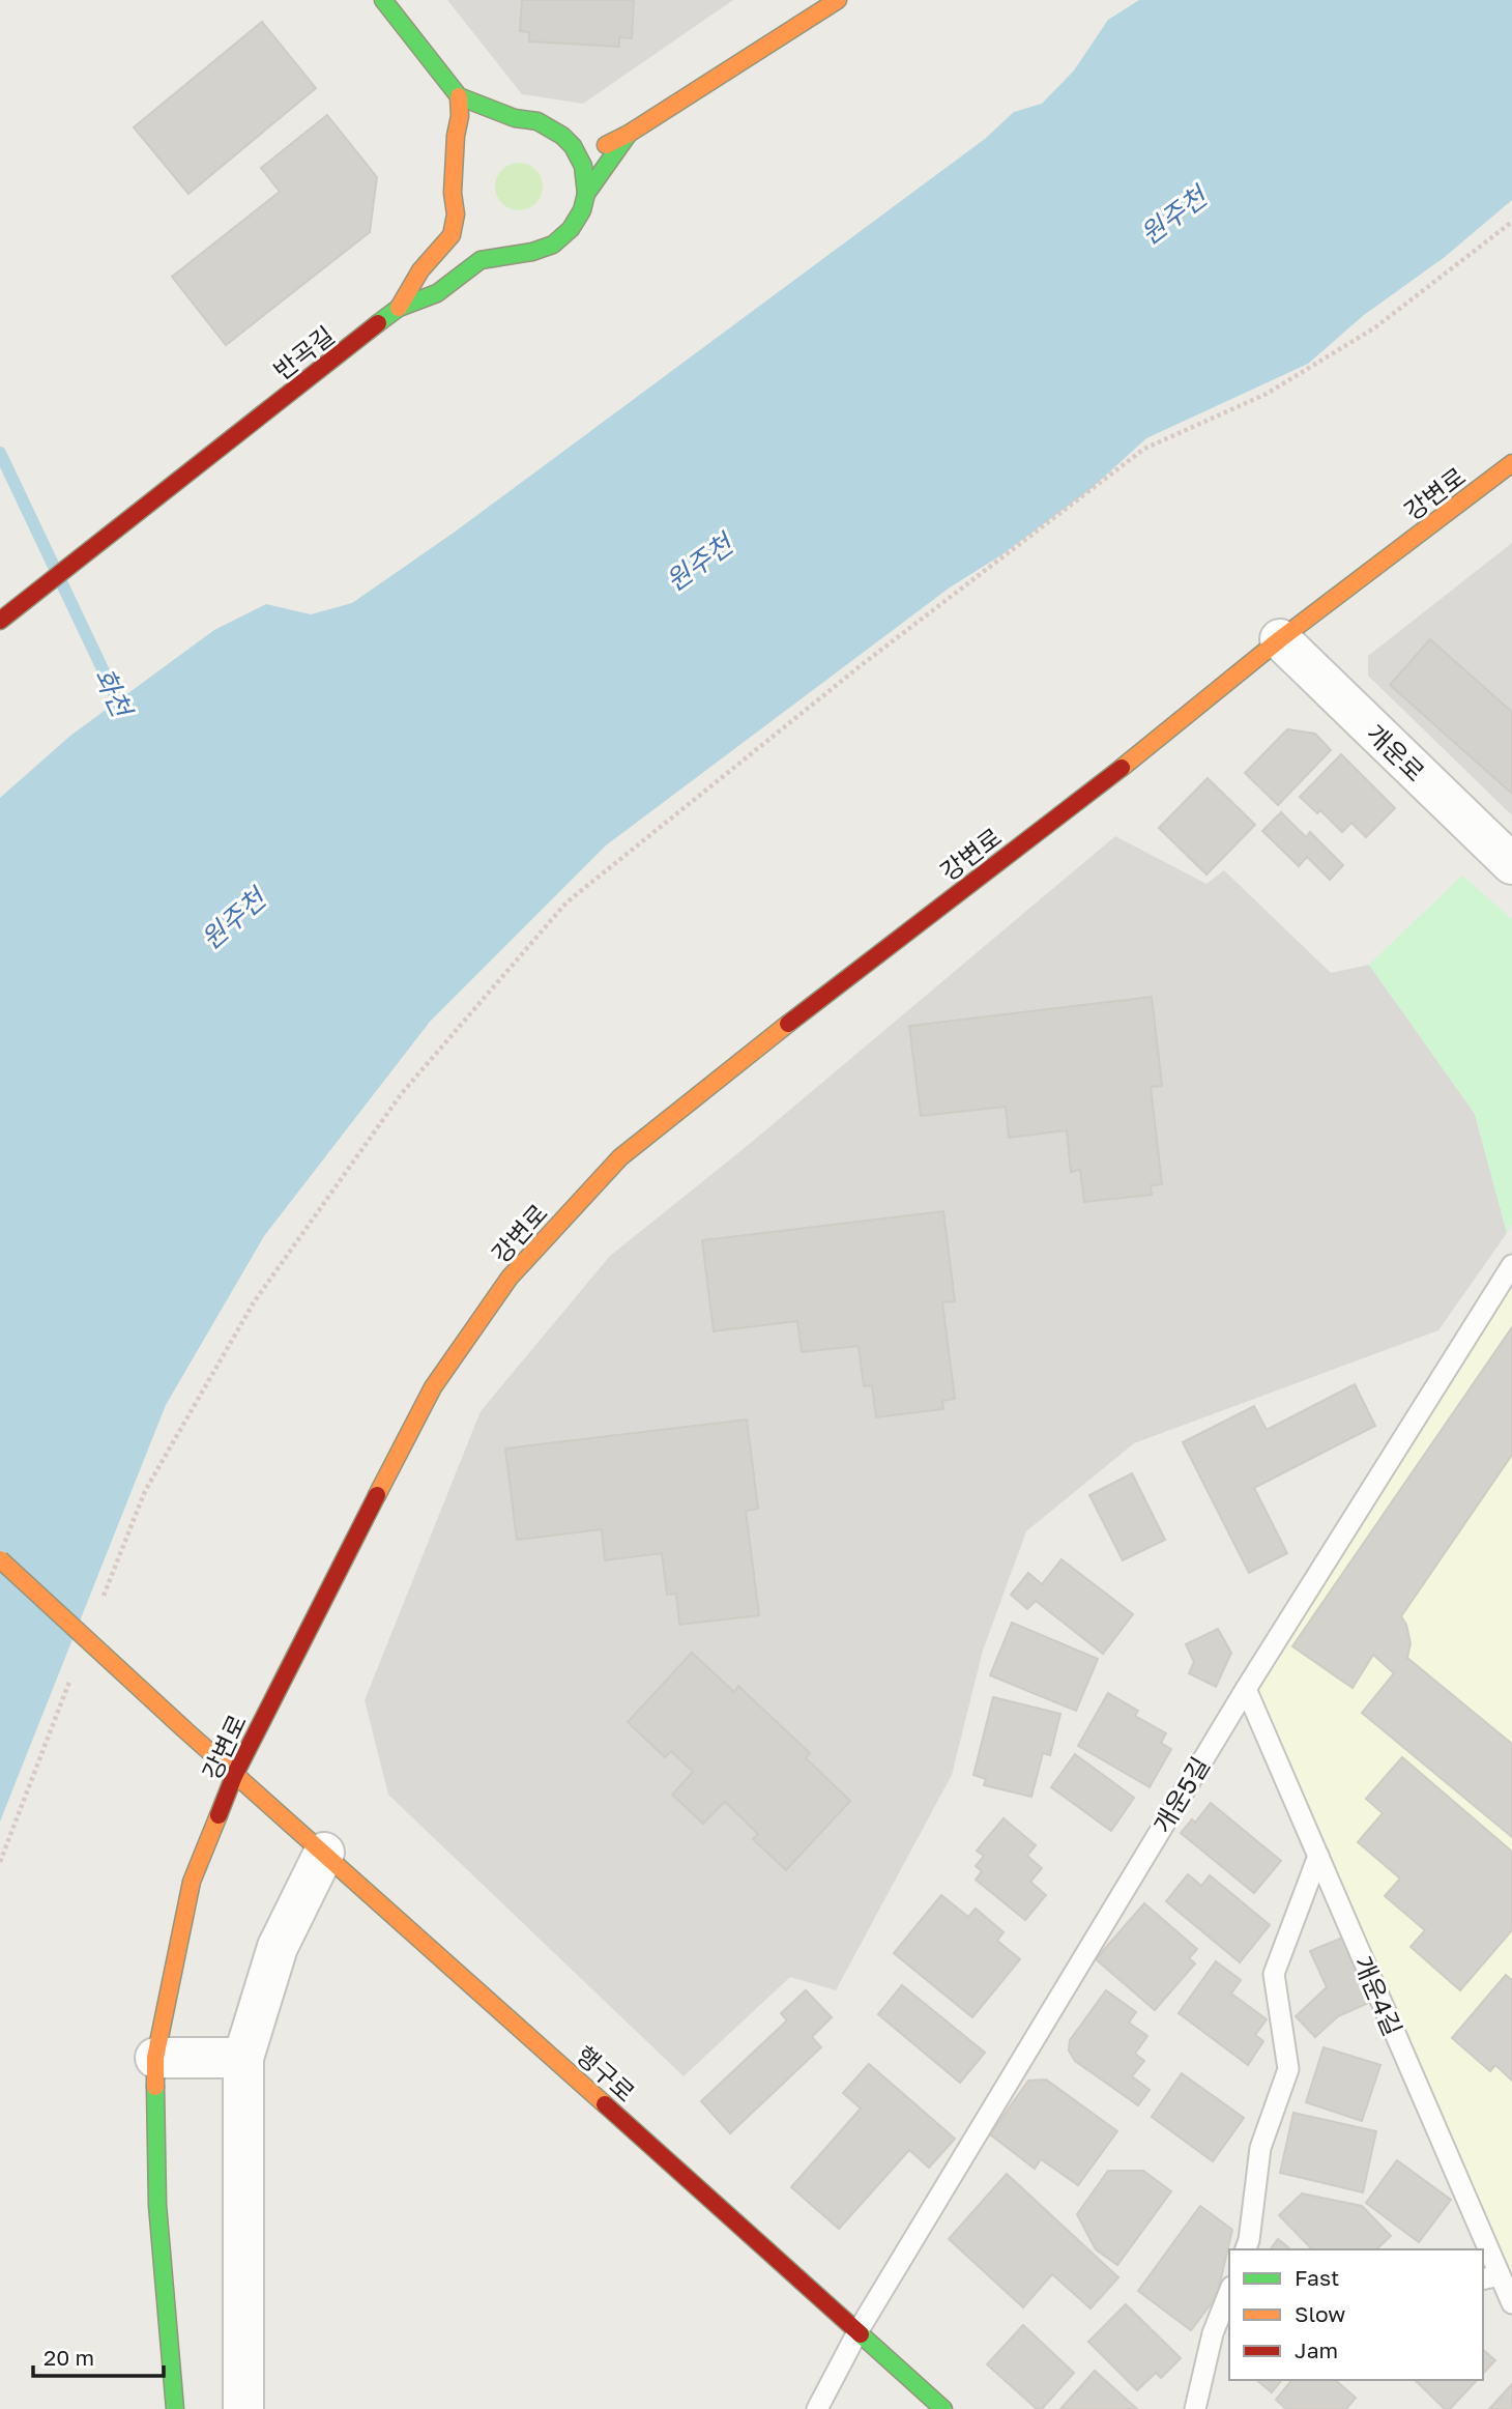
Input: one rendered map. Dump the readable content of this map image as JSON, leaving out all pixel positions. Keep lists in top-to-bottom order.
{
  "streets": {
    "street": [
      "반곡길",
      "강변로",
      "개운로",
      "행구로"
    ],
    "lane": ["개운5길", "개운4길"]
  },
  "crossings": [
    ["강변로", "개운로"],
    ["강변로", "행구로"],
    ["개운5길", "개운4길"],
    ["개운5길", "행구로"]
  ],
  "water": ["원주천", "화천"],
  "legend": ["Fast", "Slow", "Jam"],
  "scale_bar": "20 m"
}
